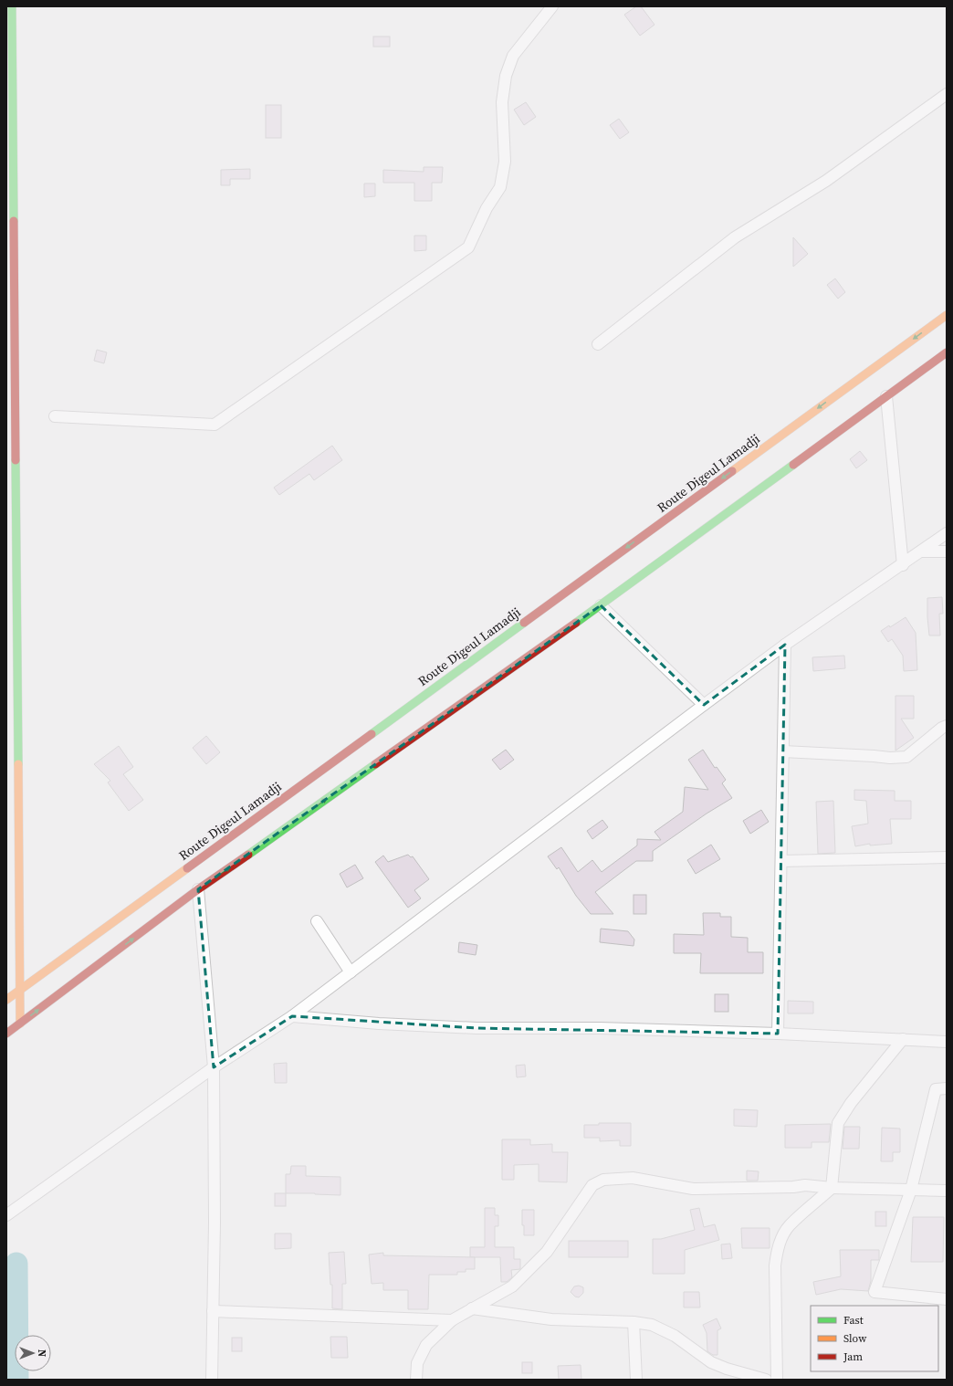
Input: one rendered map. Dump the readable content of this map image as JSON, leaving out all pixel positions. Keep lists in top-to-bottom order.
{
  "streets": {
    "main road": ["Route Digeul Lamadji"]
  },
  "legend": ["Fast", "Slow", "Jam"],
  "north": "right"
}
